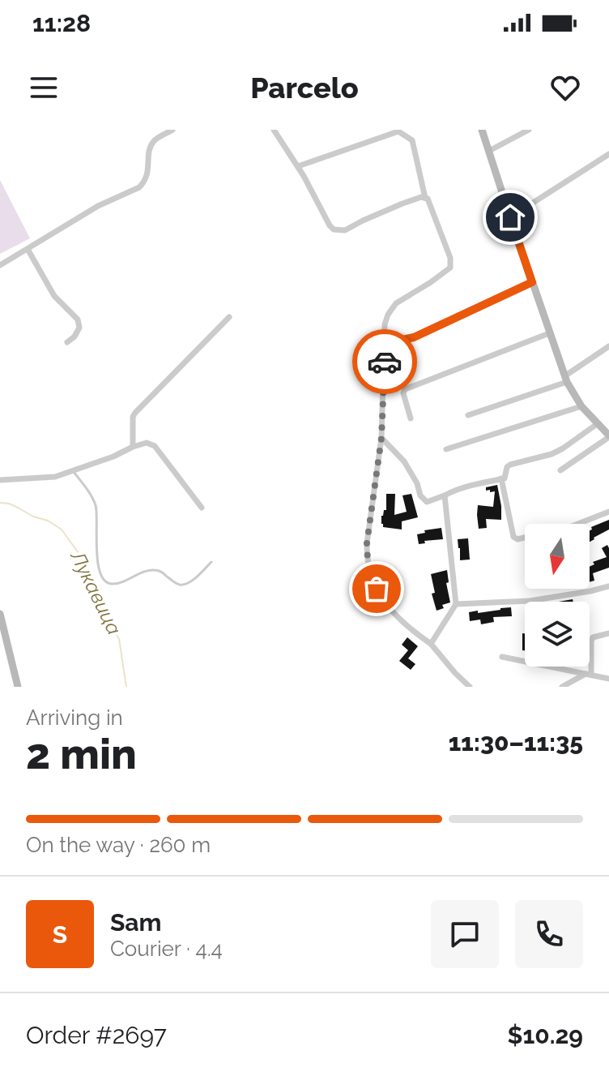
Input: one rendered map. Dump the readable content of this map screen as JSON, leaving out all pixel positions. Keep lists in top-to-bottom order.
{
  "water": ["Лукавица"],
  "north": "bottom",
  "page": {
    "status": "11:28",
    "header": "Parcelo",
    "heading": ["2 min", "Arriving in", "11:30–11:35"],
    "panel": [
      "Sam",
      "Courier · 4.4",
      "Order #2697",
      "$10.29"
    ],
    "bar": "On the way · 260 m",
    "round": "S"
  }
}
